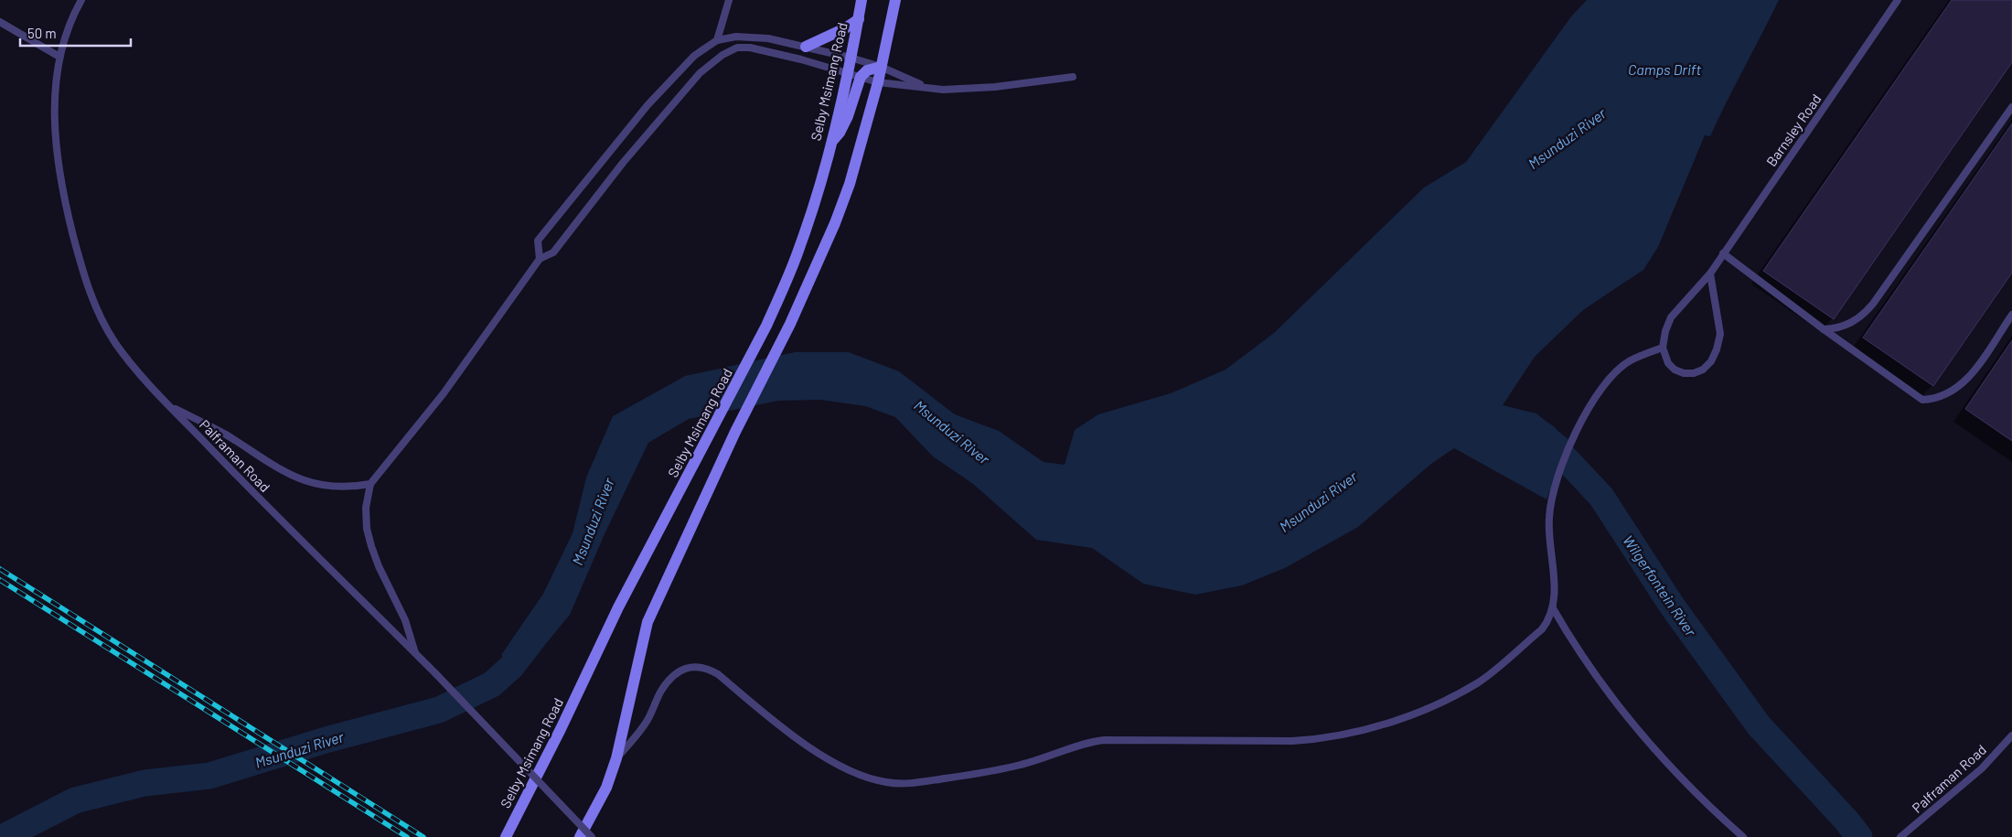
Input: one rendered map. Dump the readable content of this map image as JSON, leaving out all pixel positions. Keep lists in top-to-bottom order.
{
  "streets": {
    "main road": ["Selby Msimang Road"],
    "lane": ["Barnsley Road", "Palframan Road"]
  },
  "water": ["Camps Drift", "Msunduzi River", "Wilgerfontein River"],
  "scale_bar": "50 m"
}
